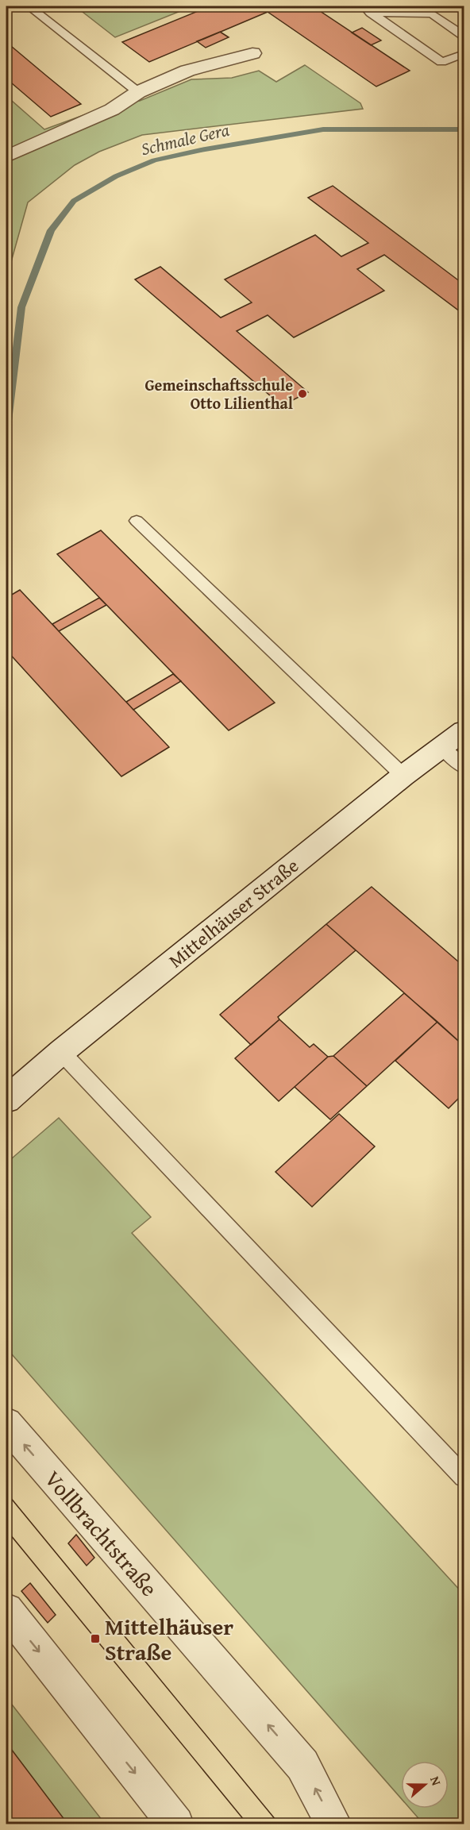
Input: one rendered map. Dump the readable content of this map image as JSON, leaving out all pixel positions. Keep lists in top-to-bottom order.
{
  "streets": {
    "street": ["Mittelhäuser Straße", "Vollbrachtstraße"]
  },
  "water": ["Schmale Gera"],
  "places": {
    "other": ["Gemeinschaftsschule Otto Lilienthal"],
    "transit": ["Mittelhäuser Straße"]
  },
  "north": "right"
}
